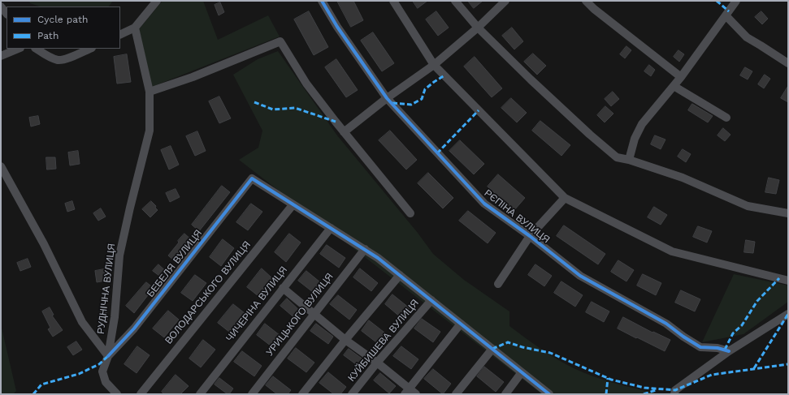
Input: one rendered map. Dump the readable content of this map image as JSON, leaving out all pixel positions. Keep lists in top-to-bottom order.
{
  "streets": {
    "street": [
      "РЄПІНА ВУЛИЦЯ",
      "БЕБЕЛЯ ВУЛИЦЯ",
      "РУДНІЧНА ВУЛИЦЯ",
      "ВОЛОДАРСЬКОГО ВУЛИЦЯ",
      "ЧИЧЕРІНА ВУЛИЦЯ",
      "УРИЦЬКОГО ВУЛИЦЯ",
      "КУЙБИШЕВА ВУЛИЦЯ"
    ]
  },
  "crossings": [
    ["БЕБЕЛЯ ВУЛИЦЯ", "РУДНІЧНА ВУЛИЦЯ"],
    ["БЕБЕЛЯ ВУЛИЦЯ", "ВОЛОДАРСЬКОГО ВУЛИЦЯ"]
  ],
  "legend": ["Cycle path", "Path"]
}
